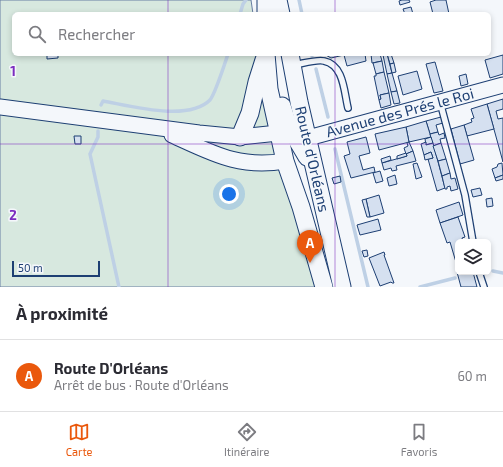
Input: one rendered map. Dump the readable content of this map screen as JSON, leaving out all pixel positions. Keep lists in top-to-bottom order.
{
  "streets": {
    "main road": ["Avenue des Prés le Roi", "Route d'Orléans"]
  },
  "crossings": [
    ["Avenue des Prés le Roi", "Route d'Orléans"]
  ],
  "scale_bar": "50 m",
  "page": {
    "search": "Rechercher",
    "pins": "A",
    "scale": "50 m",
    "heading": "À proximité",
    "list": [
      {
        "mark": "A",
        "name": "Route D'Orléans",
        "note": "Arrêt de bus · Route d'Orléans",
        "value": "60 m"
      }
    ],
    "nav": ["Carte", "Itinéraire", "Favoris"]
  },
  "grid": {
    "rows": ["1", "2"]
  }
}
